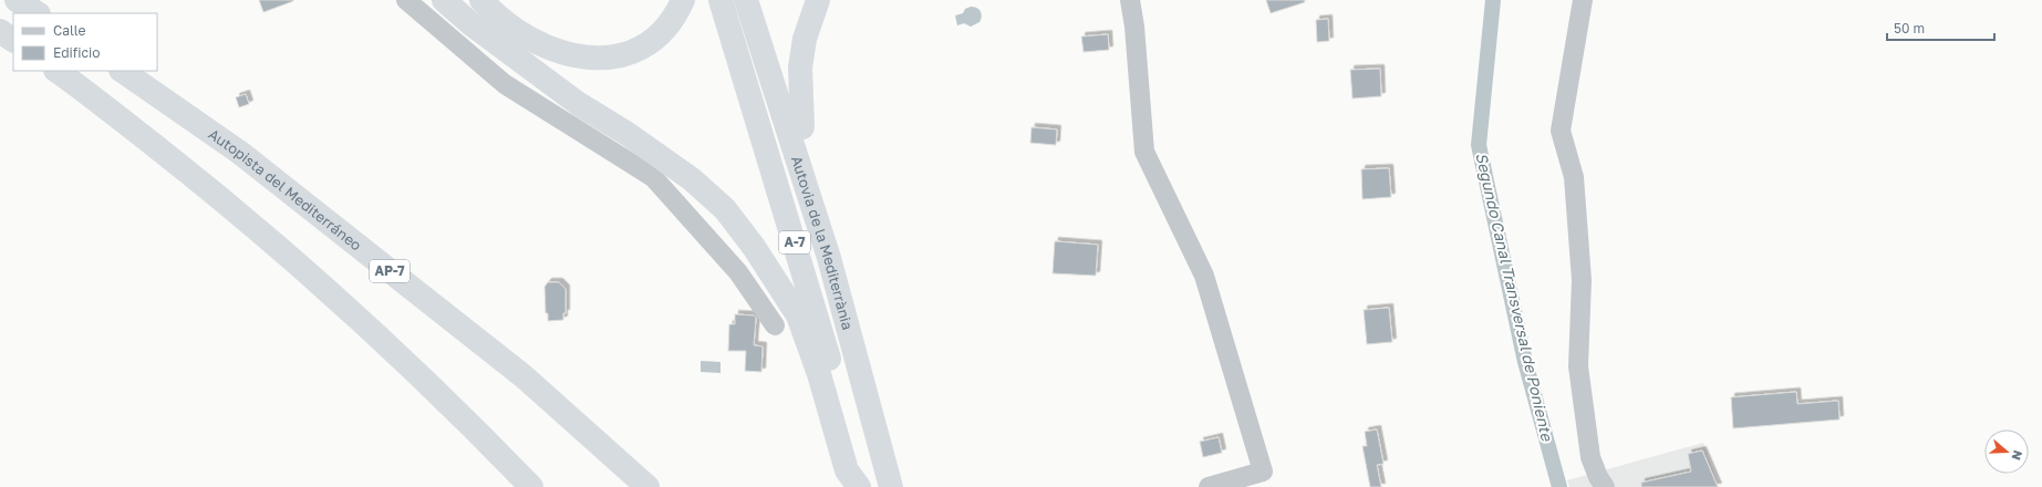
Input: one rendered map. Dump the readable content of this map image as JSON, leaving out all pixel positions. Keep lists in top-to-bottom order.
{
  "streets": {
    "highway": [
      "Autopista del Mediterráneo",
      "A-7",
      "Autovia de la Mediterrània",
      "AP-7"
    ]
  },
  "water": ["Segundo Canal Transversal de Poniente"],
  "legend": ["Calle", "Edificio"],
  "scale_bar": "50 m",
  "north": "right"
}
